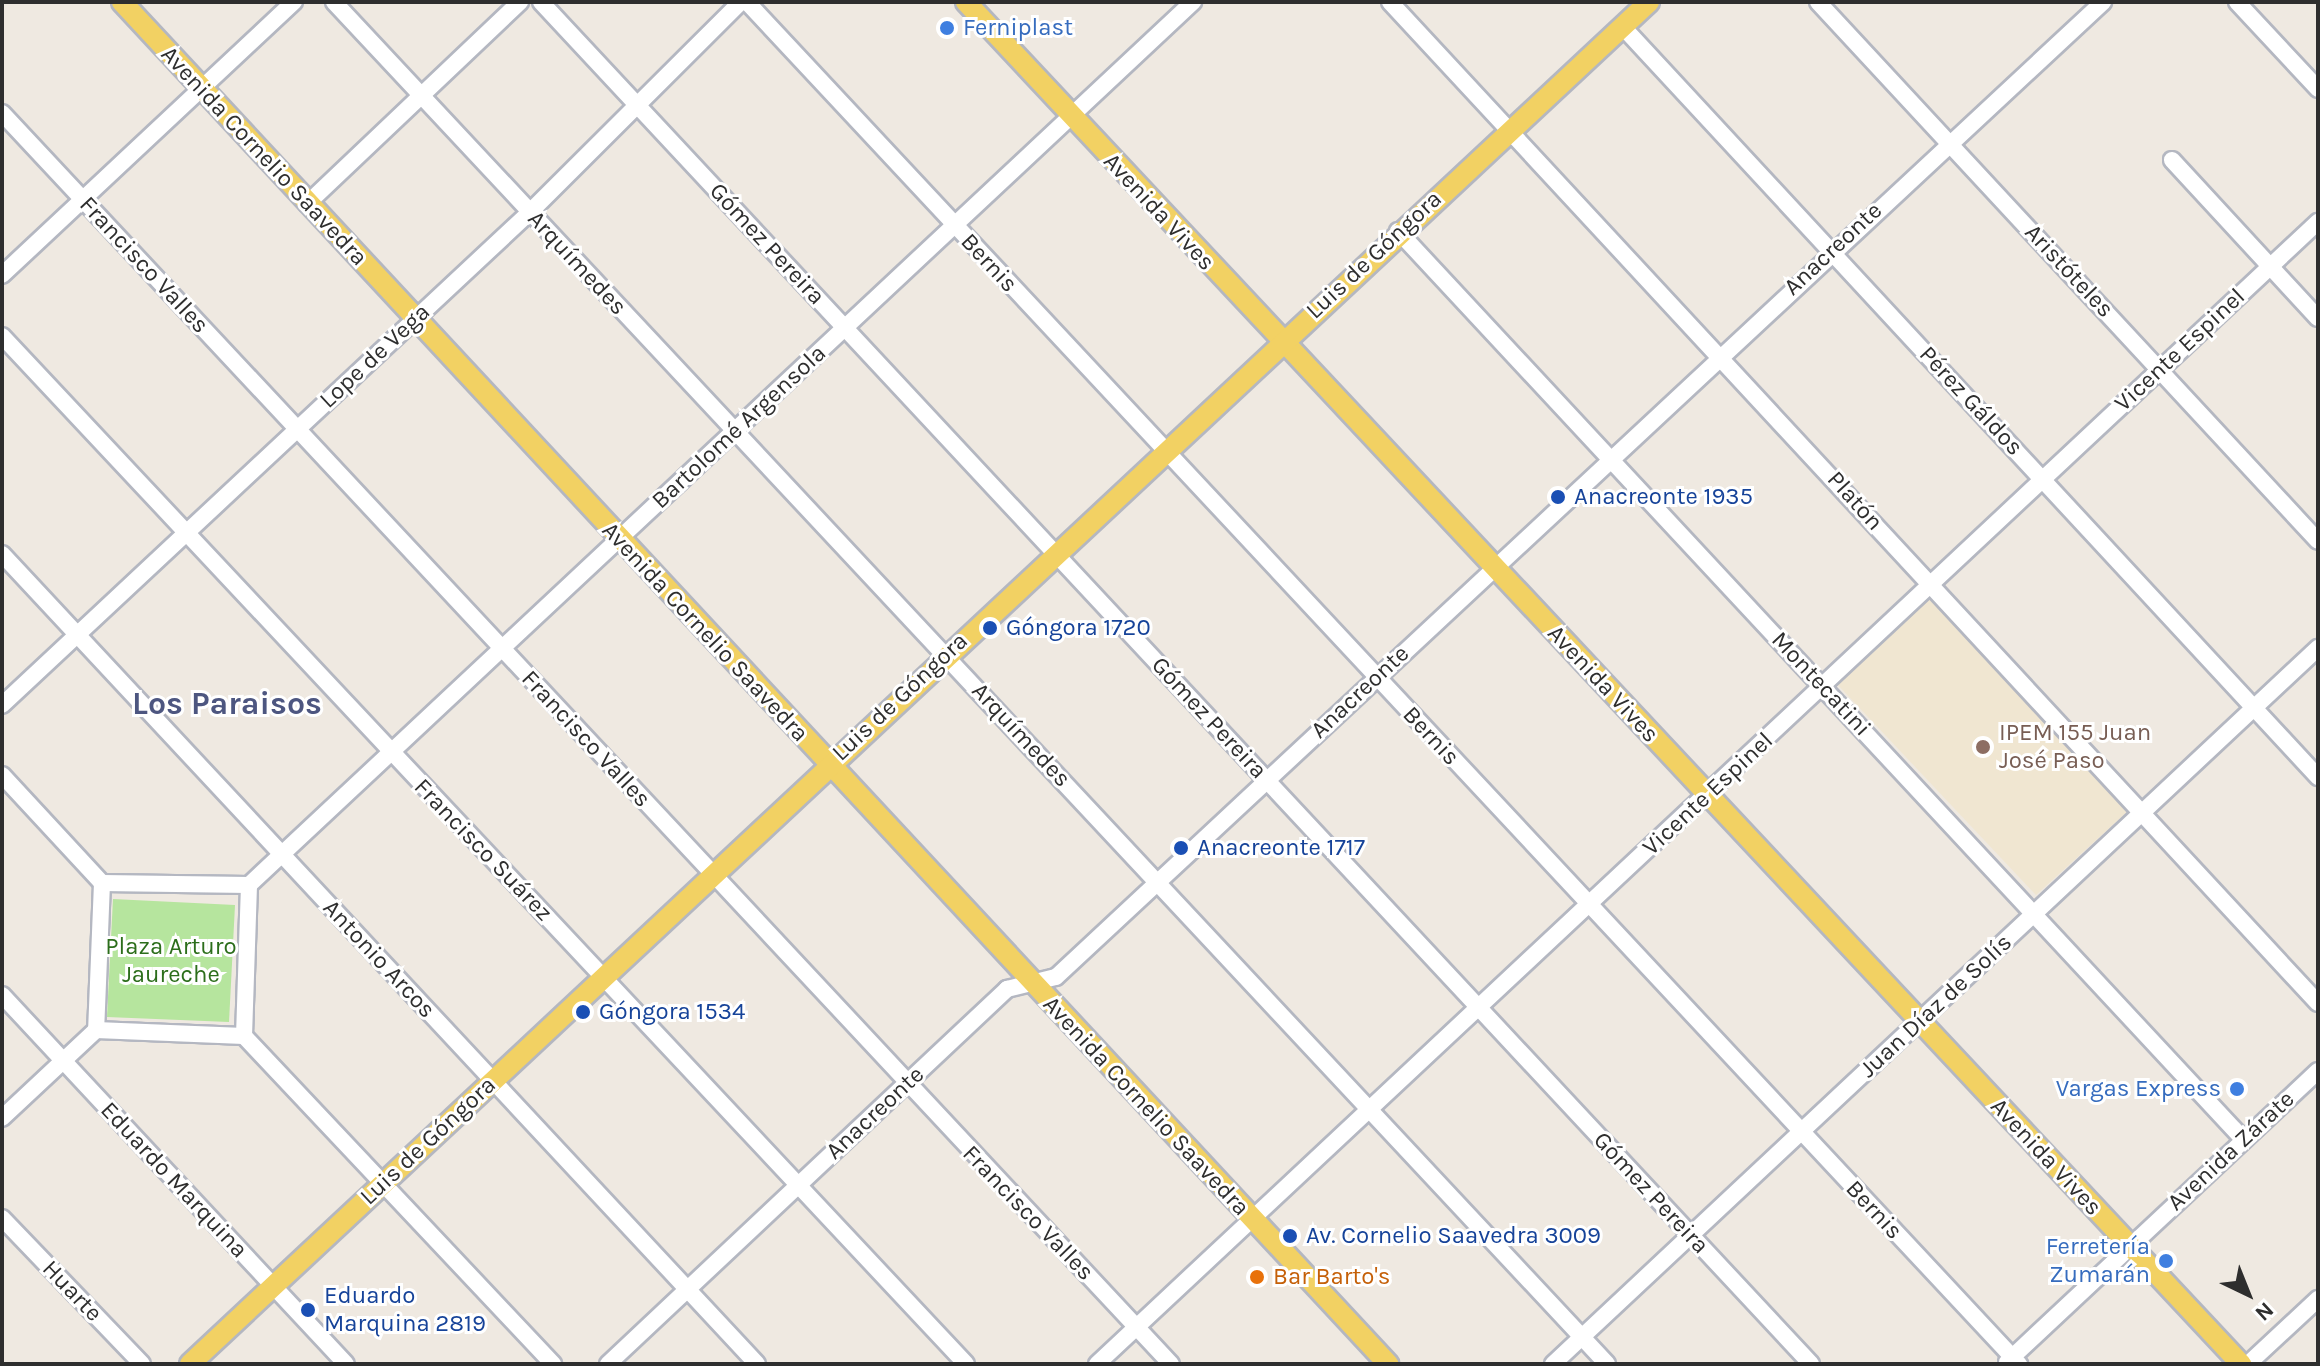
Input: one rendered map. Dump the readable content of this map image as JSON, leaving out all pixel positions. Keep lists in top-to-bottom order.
{
  "streets": {
    "main road": ["Avenida Cornelio Saavedra", "Avenida Vives", "Luis de Góngora"],
    "street": [
      "Gómez Pereira",
      "Anacreonte",
      "Arquímedes",
      "Bernis",
      "Francisco Valles",
      "Aristóteles",
      "Vicente Espinel",
      "Lope de Vega",
      "Pérez Gáldos",
      "Bartolomé Argensola",
      "Platón",
      "Montecatini",
      "Francisco Suárez",
      "Antonio Arcos",
      "Juan Díaz de Solís",
      "Avenida Zárate",
      "Eduardo Marquina",
      "Huarte"
    ]
  },
  "crossings": [
    ["Avenida Cornelio Saavedra", "Anacreonte"],
    ["Avenida Cornelio Saavedra", "Luis de Góngora"],
    ["Avenida Cornelio Saavedra", "Vicente Espinel"],
    ["Avenida Cornelio Saavedra", "Lope de Vega"],
    ["Avenida Cornelio Saavedra", "Bartolomé Argensola"],
    ["Avenida Vives", "Anacreonte"],
    ["Avenida Vives", "Luis de Góngora"],
    ["Avenida Vives", "Vicente Espinel"],
    ["Avenida Vives", "Bartolomé Argensola"],
    ["Avenida Vives", "Juan Díaz de Solís"],
    ["Avenida Vives", "Avenida Zárate"],
    ["Gómez Pereira", "Anacreonte"],
    ["Gómez Pereira", "Luis de Góngora"],
    ["Gómez Pereira", "Vicente Espinel"],
    ["Gómez Pereira", "Lope de Vega"],
    ["Gómez Pereira", "Bartolomé Argensola"],
    ["Gómez Pereira", "Juan Díaz de Solís"],
    ["Anacreonte", "Arquímedes"],
    ["Anacreonte", "Bernis"],
    ["Anacreonte", "Francisco Valles"],
    ["Anacreonte", "Aristóteles"],
    ["Anacreonte", "Pérez Gáldos"],
    ["Anacreonte", "Platón"],
    ["Anacreonte", "Montecatini"],
    ["Anacreonte", "Francisco Suárez"],
    ["Anacreonte", "Antonio Arcos"],
    ["Luis de Góngora", "Arquímedes"],
    ["Luis de Góngora", "Bernis"],
    ["Luis de Góngora", "Francisco Valles"],
    ["Luis de Góngora", "Pérez Gáldos"],
    ["Luis de Góngora", "Platón"],
    ["Luis de Góngora", "Montecatini"],
    ["Luis de Góngora", "Francisco Suárez"],
    ["Luis de Góngora", "Antonio Arcos"],
    ["Luis de Góngora", "Eduardo Marquina"],
    ["Arquímedes", "Vicente Espinel"],
    ["Arquímedes", "Lope de Vega"],
    ["Arquímedes", "Bartolomé Argensola"],
    ["Arquímedes", "Juan Díaz de Solís"],
    ["Bernis", "Vicente Espinel"],
    ["Bernis", "Lope de Vega"],
    ["Bernis", "Bartolomé Argensola"],
    ["Bernis", "Juan Díaz de Solís"],
    ["Bernis", "Avenida Zárate"],
    ["Francisco Valles", "Vicente Espinel"],
    ["Francisco Valles", "Lope de Vega"],
    ["Francisco Valles", "Bartolomé Argensola"],
    ["Aristóteles", "Vicente Espinel"],
    ["Vicente Espinel", "Pérez Gáldos"],
    ["Vicente Espinel", "Platón"],
    ["Vicente Espinel", "Montecatini"],
    ["Lope de Vega", "Francisco Suárez"],
    ["Lope de Vega", "Antonio Arcos"],
    ["Pérez Gáldos", "Juan Díaz de Solís"],
    ["Bartolomé Argensola", "Francisco Suárez"],
    ["Bartolomé Argensola", "Antonio Arcos"],
    ["Platón", "Juan Díaz de Solís"],
    ["Montecatini", "Juan Díaz de Solís"],
    ["Montecatini", "Avenida Zárate"]
  ],
  "districts": ["Los Paraisos"],
  "parks": ["Plaza Arturo Jaureche"],
  "places": [
    "Ferniplast",
    "Anacreonte 1935",
    "Góngora 1720",
    "IPEM 155 Juan José Paso",
    "Anacreonte 1717",
    "Góngora 1534",
    "Vargas Express",
    "Av. Cornelio Saavedra 3009",
    "Ferretería Zumarán",
    "Bar Barto's",
    "Eduardo Marquina 2819"
  ],
  "north": "bottom right"
}
